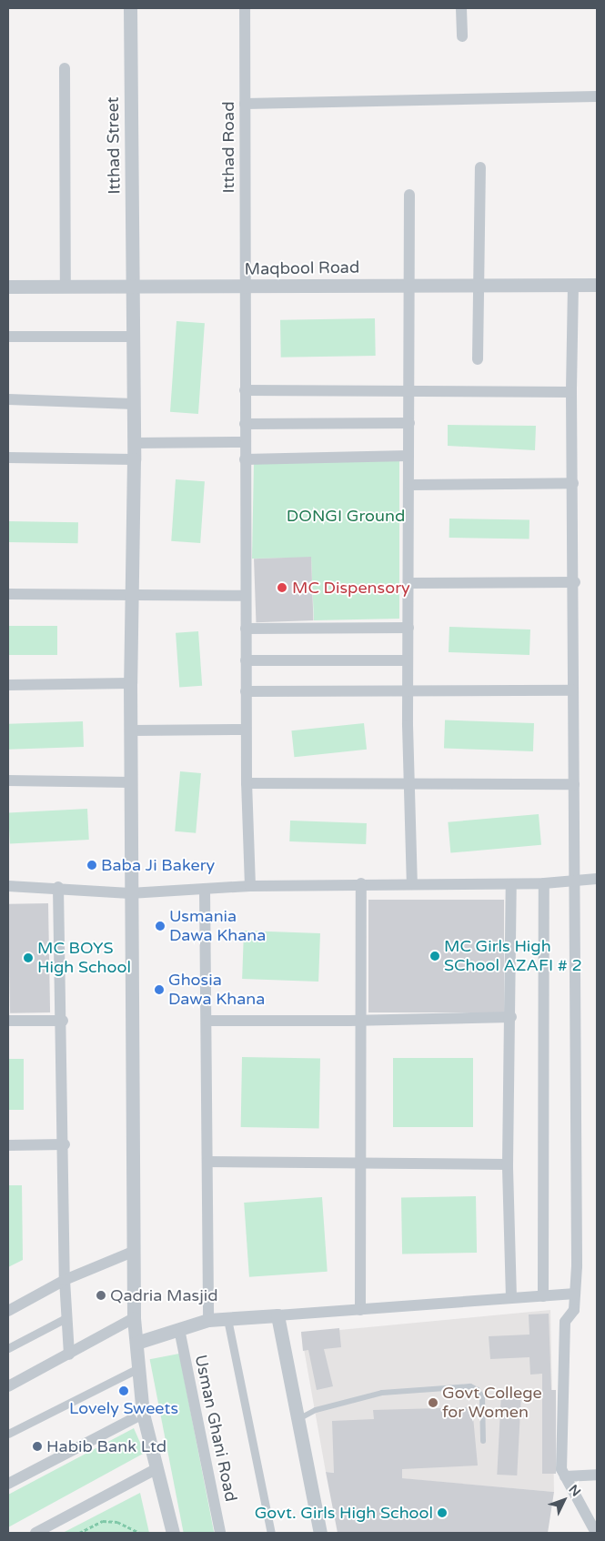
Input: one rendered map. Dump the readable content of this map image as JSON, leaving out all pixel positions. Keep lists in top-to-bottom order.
{
  "streets": {
    "street": [
      "Itthad Street",
      "Itthad Road",
      "Maqbool Road",
      "Usman Ghani Road"
    ]
  },
  "crossings": [
    ["Itthad Street", "Maqbool Road"],
    ["Itthad Road", "Maqbool Road"]
  ],
  "parks": ["DONGI Ground"],
  "places": [
    "MC Dispensory",
    "Baba Ji Bakery",
    "Usmania Dawa Khana",
    "MC Girls High SChool AZAFI # 2",
    "MC BOYS High School",
    "Ghosia Dawa Khana",
    "Qadria Masjid",
    "Lovely Sweets",
    "Govt College for Women",
    "Habib Bank Ltd",
    "Govt. Girls High School"
  ],
  "north": "top right"
}
